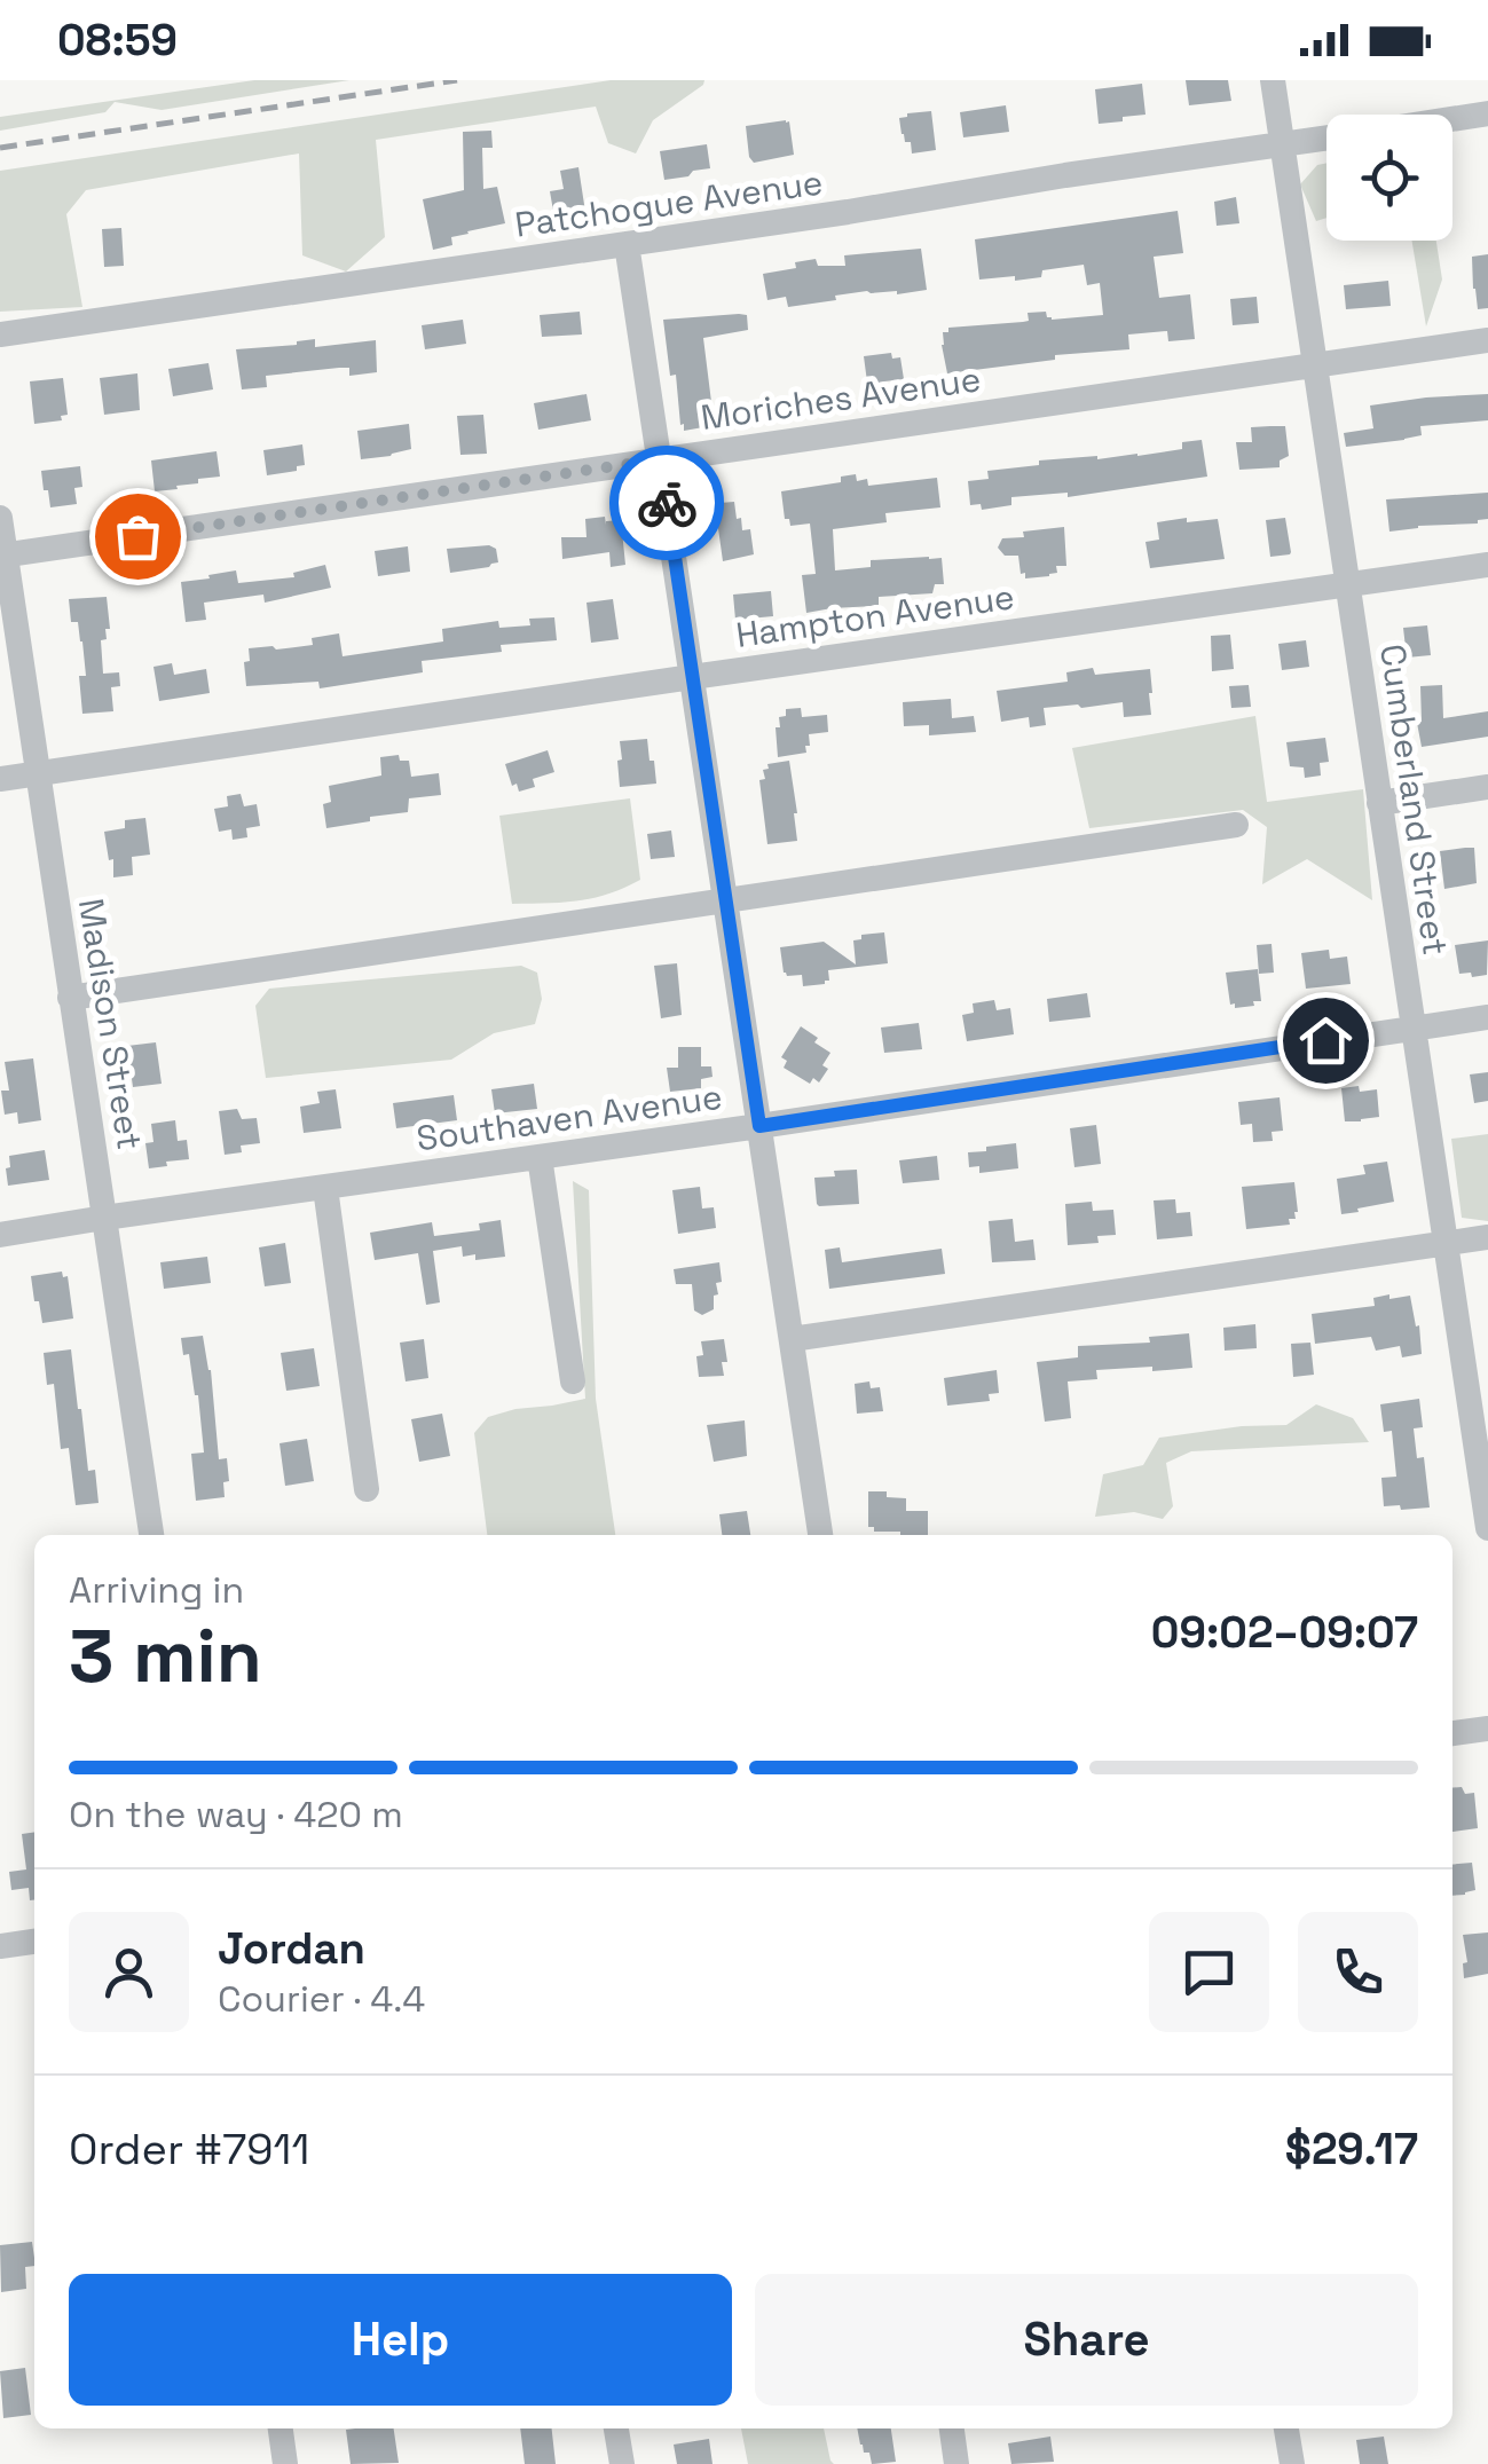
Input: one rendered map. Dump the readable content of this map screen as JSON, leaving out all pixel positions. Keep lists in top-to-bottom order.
{
  "streets": {
    "street": [
      "Patchogue Avenue",
      "Moriches Avenue",
      "Hampton Avenue",
      "Cumberland Street",
      "Madison Street",
      "Southaven Avenue"
    ]
  },
  "crossings": [
    ["Patchogue Avenue", "Cumberland Street"],
    ["Moriches Avenue", "Cumberland Street"],
    ["Moriches Avenue", "Madison Street"],
    ["Hampton Avenue", "Cumberland Street"],
    ["Hampton Avenue", "Madison Street"],
    ["Cumberland Street", "Southaven Avenue"],
    ["Madison Street", "Southaven Avenue"]
  ],
  "page": {
    "status": "08:59",
    "heading": ["3 min", "Arriving in", "09:02–09:07"],
    "panel": [
      "Jordan",
      "Courier · 4.4",
      "Order #7911",
      "$29.17"
    ],
    "bar": "On the way · 420 m",
    "buttons": ["Help", "Share"]
  }
}
